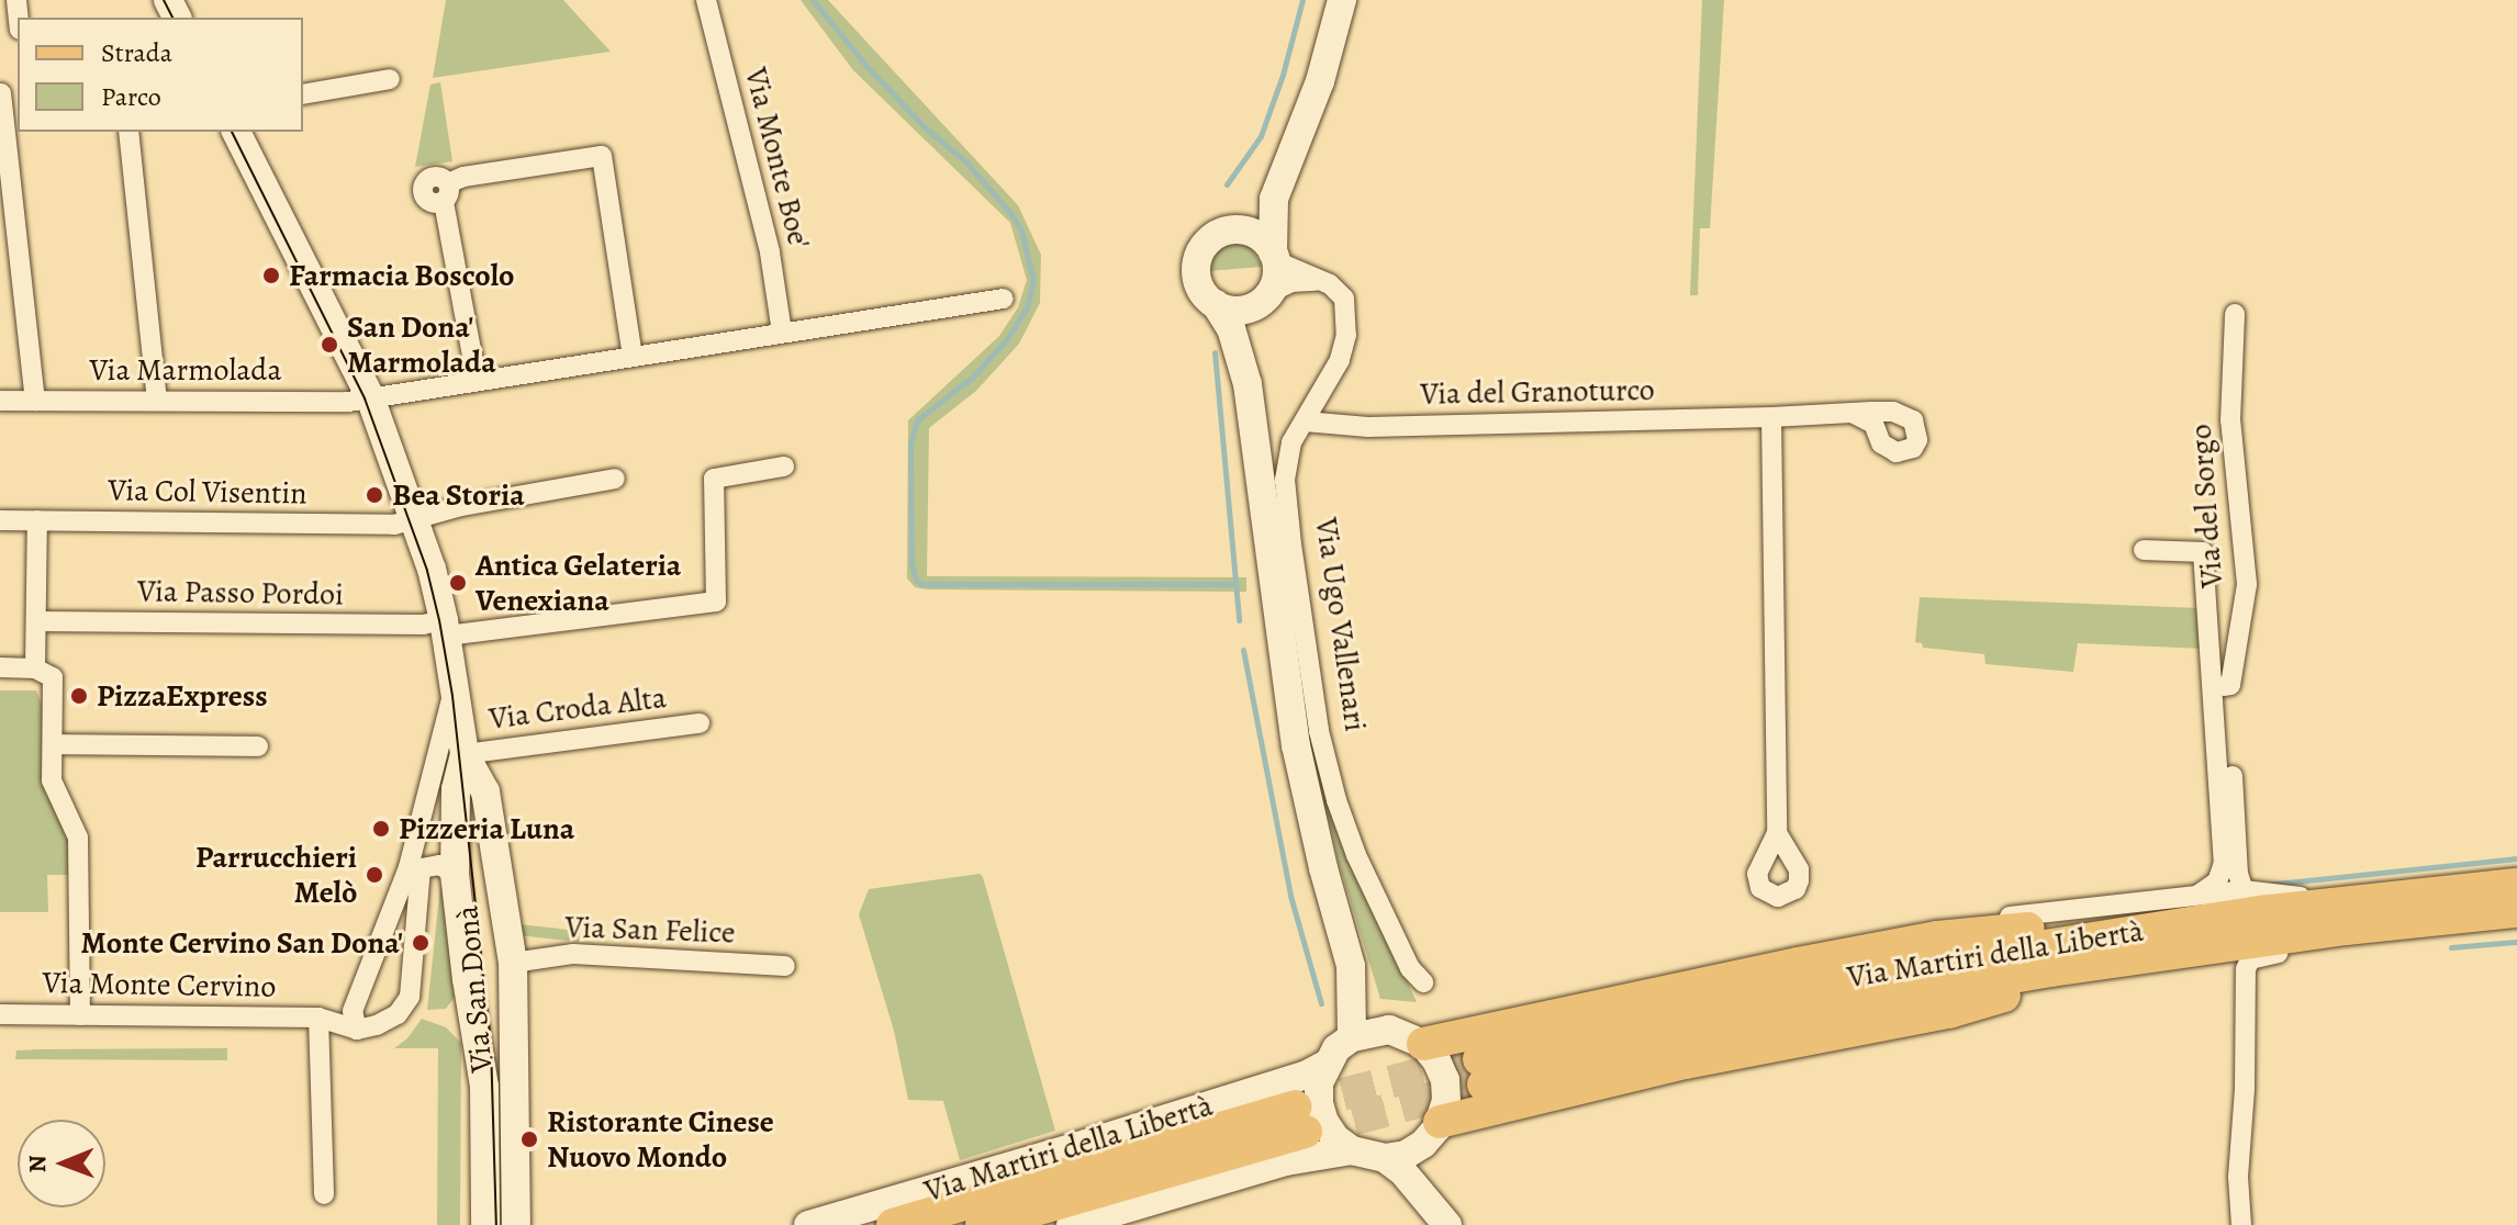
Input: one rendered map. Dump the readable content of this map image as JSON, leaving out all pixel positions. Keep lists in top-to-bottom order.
{
  "streets": {
    "main road": ["Via Ugo Vallenari", "Via Martiri della Libertà", "Via San Donà"],
    "street": [
      "Via Monte Boe'",
      "Via Marmolada",
      "Via del Granoturco",
      "Via Col Visentin",
      "Via del Sorgo",
      "Via Passo Pordoi",
      "Via Croda Alta",
      "Via San Felice",
      "Via Monte Cervino"
    ]
  },
  "crossings": [
    ["Via Marmolada", "Via San Donà"],
    ["Via del Granoturco", "Via Ugo Vallenari"],
    ["Via Col Visentin", "Via San Donà"],
    ["Via del Sorgo", "Via Martiri della Libertà"],
    ["Via Passo Pordoi", "Via San Donà"],
    ["Via Ugo Vallenari", "Via Martiri della Libertà"],
    ["Via Croda Alta", "Via San Donà"],
    ["Via San Felice", "Via San Donà"]
  ],
  "places": [
    "Farmacia Boscolo",
    "San Dona' Marmolada",
    "Bea Storia",
    "Antica Gelateria Venexiana",
    "PizzaExpress",
    "Pizzeria Luna",
    "Parrucchieri Melò",
    "Monte Cervino San Dona'",
    "Ristorante Cinese Nuovo Mondo"
  ],
  "legend": ["Strada", "Parco"],
  "north": "left"
}
